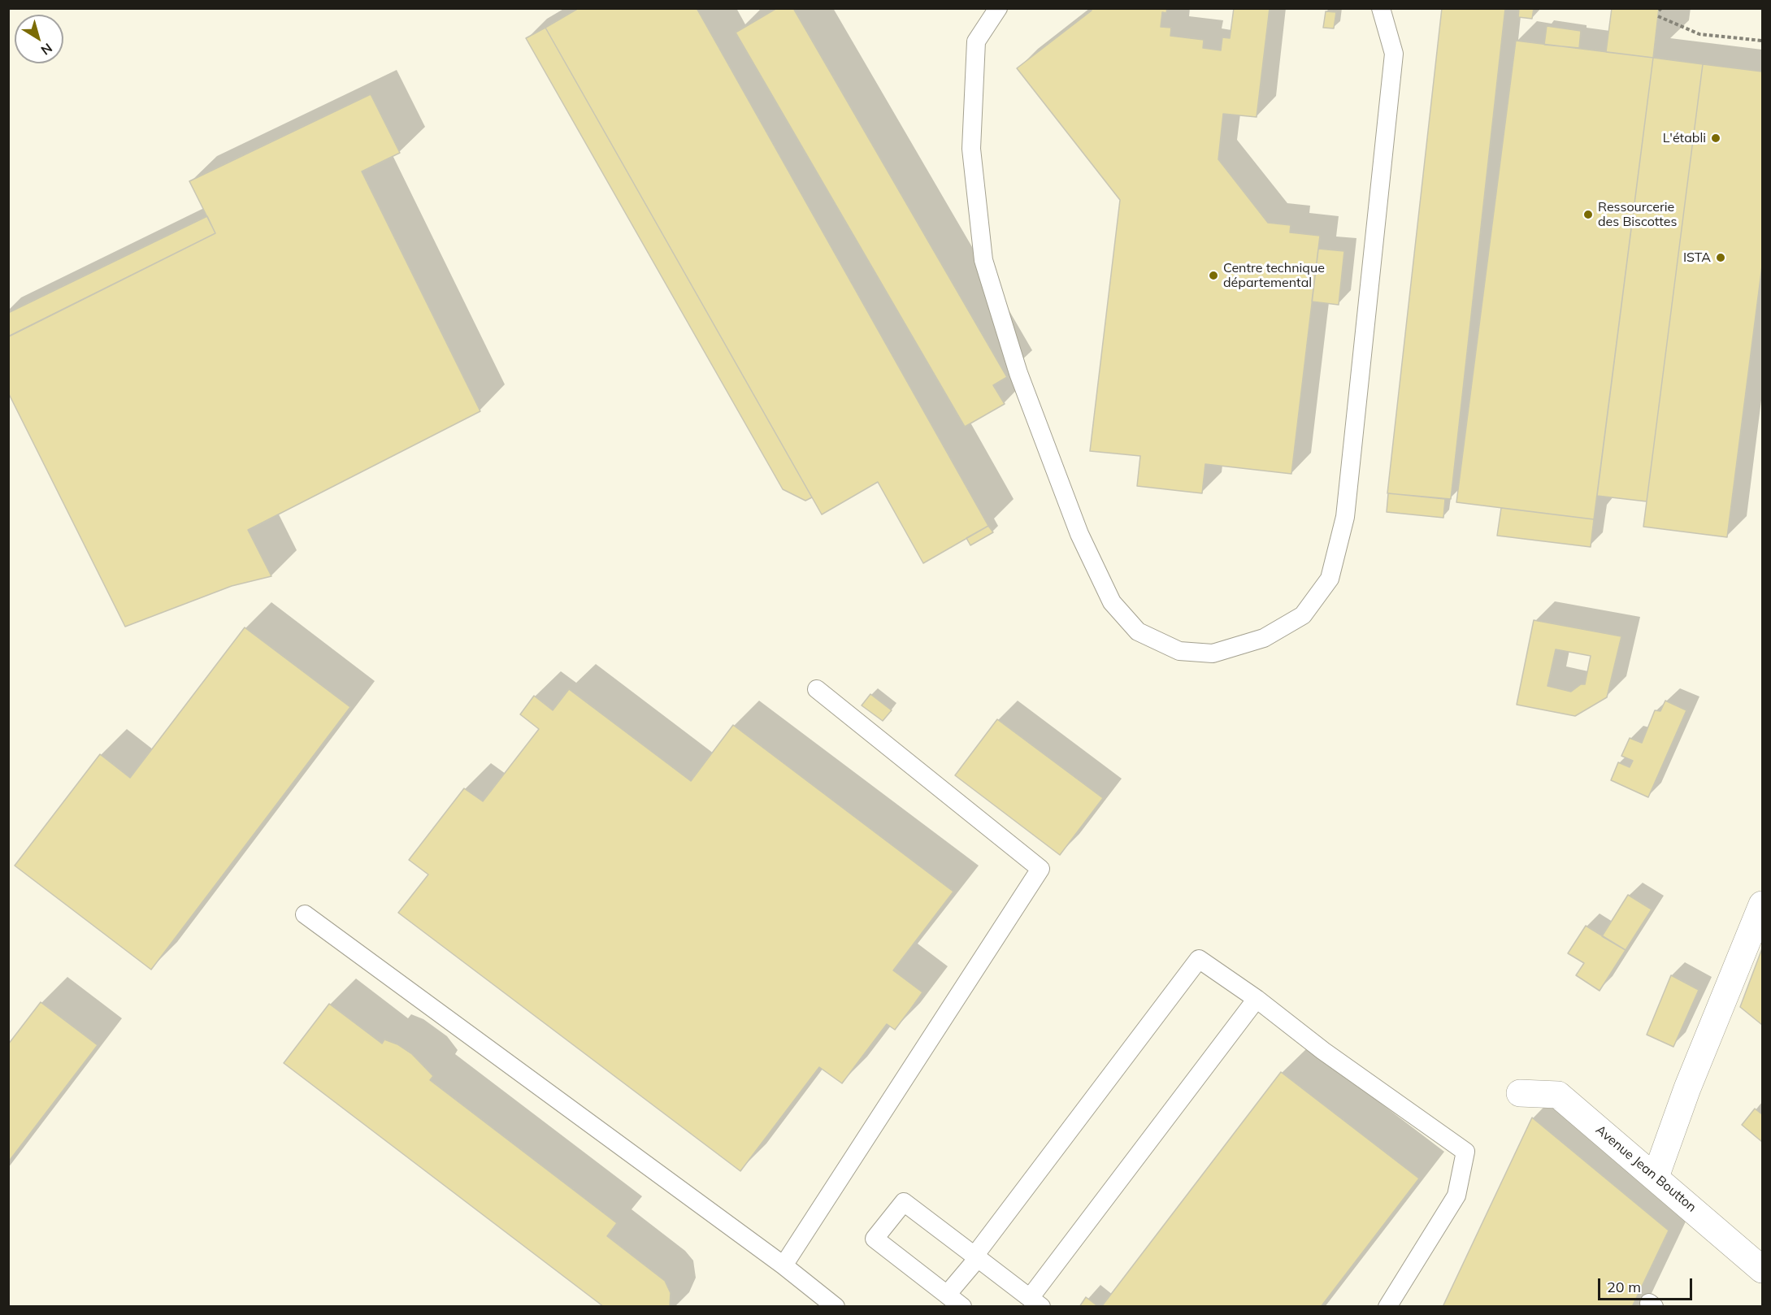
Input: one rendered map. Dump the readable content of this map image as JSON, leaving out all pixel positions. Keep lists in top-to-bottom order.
{
  "streets": {
    "street": ["Avenue Jean Boutton"]
  },
  "places": [
    "L'établi",
    "Ressourcerie des Biscottes",
    "ISTA",
    "Centre technique départemental"
  ],
  "scale_bar": "20 m",
  "north": "bottom right"
}
